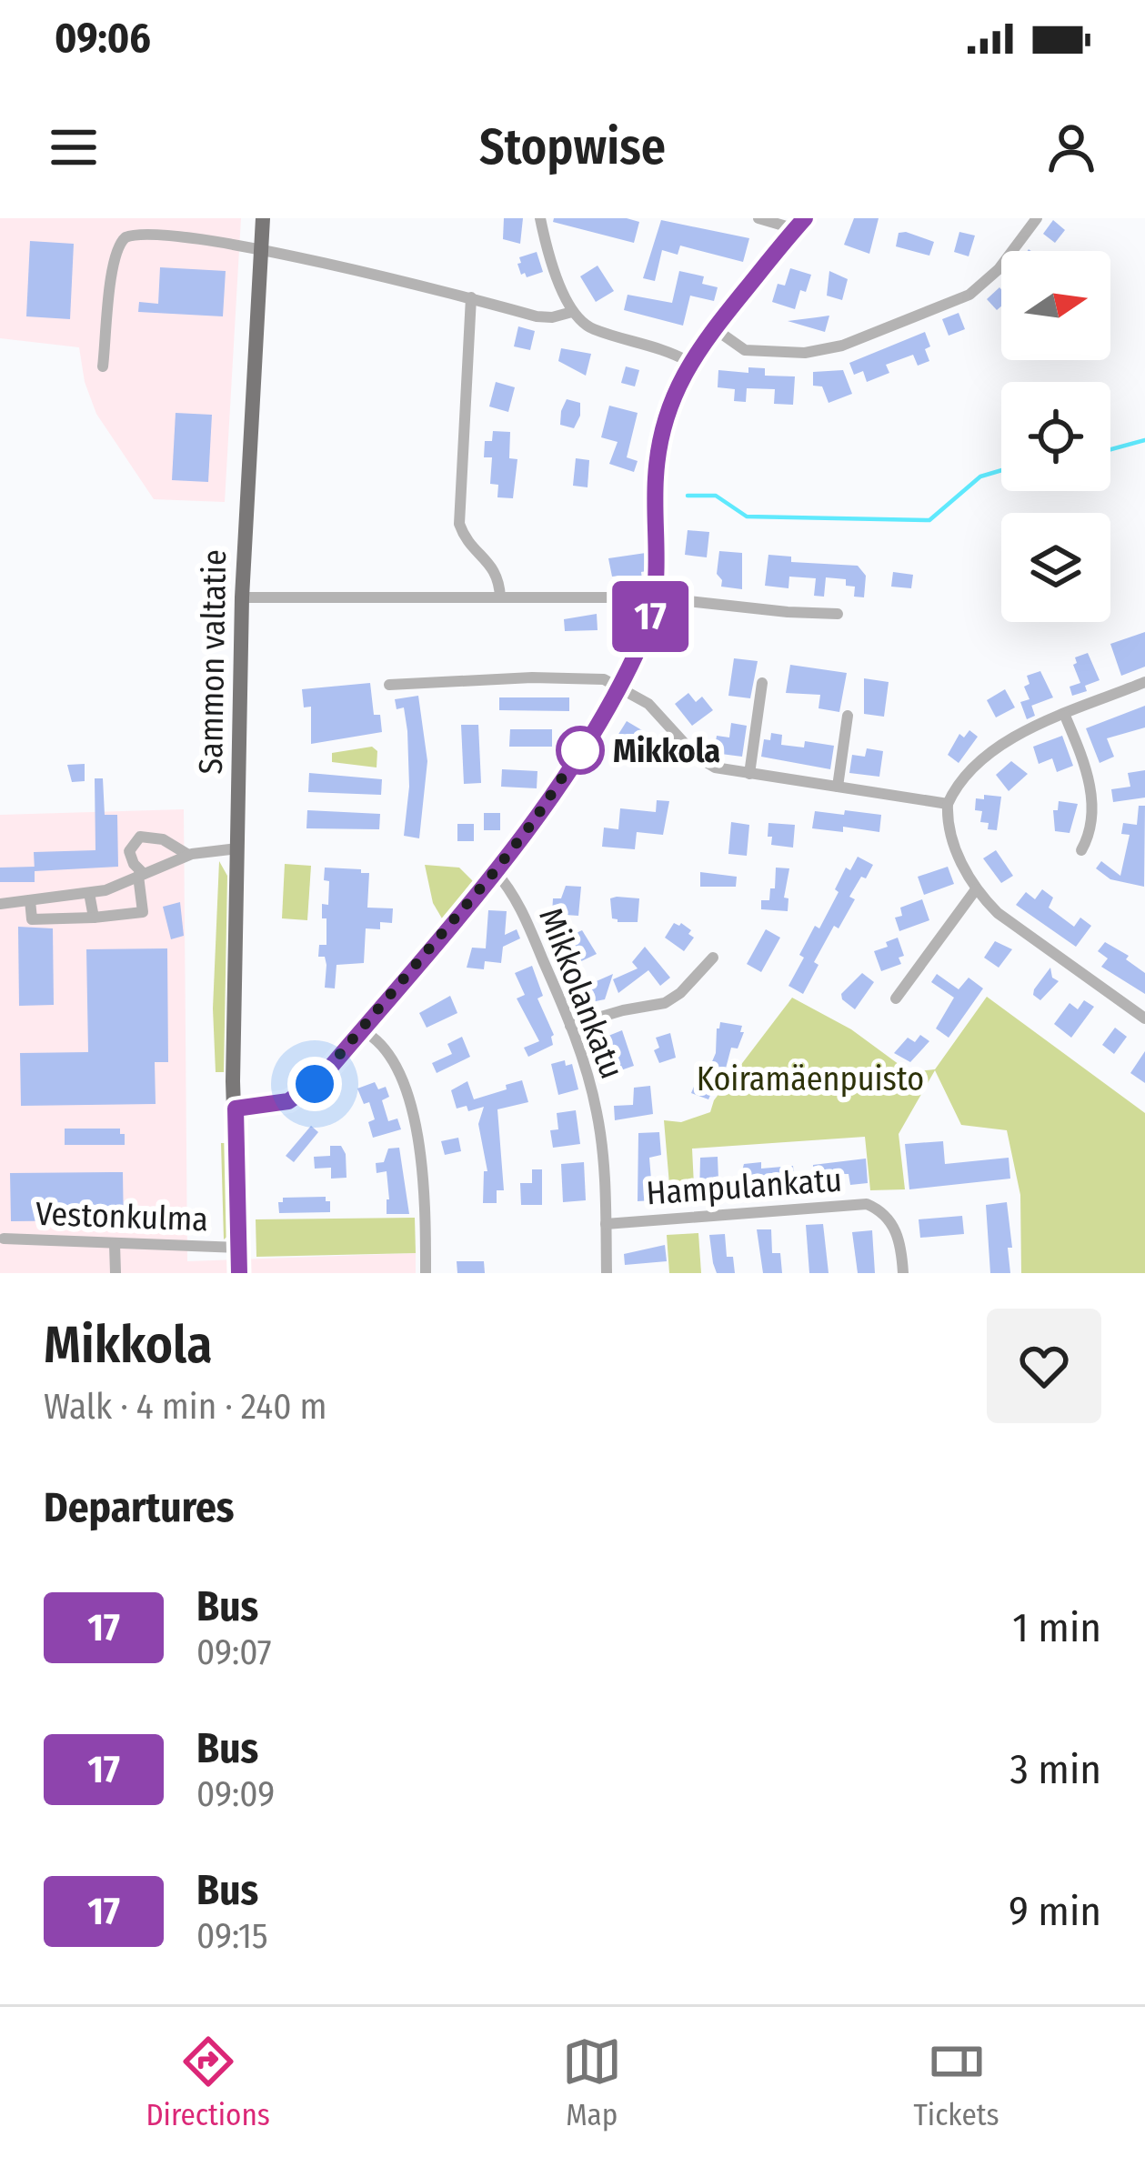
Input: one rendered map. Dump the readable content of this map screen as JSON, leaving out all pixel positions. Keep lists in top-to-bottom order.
{
  "streets": {
    "main road": ["Sammon valtatie"],
    "street": ["Mikkolankatu", "Hampulankatu", "Vestonkulma"]
  },
  "crossings": [
    ["Sammon valtatie", "Vestonkulma"],
    ["Mikkolankatu", "Hampulankatu"]
  ],
  "parks": ["Koiramäenpuisto"],
  "places": ["Mikkola"],
  "lines": ["bus line 17"],
  "north": "right",
  "page": {
    "status": "09:06",
    "header": "Stopwise",
    "on_map": "17",
    "heading": [
      ["Mikkola", "Walk · 4 min · 240 m"],
      "Departures"
    ],
    "list": [
      {
        "mark": "17",
        "name": "Bus",
        "note": "09:07",
        "value": "1 min"
      },
      {
        "mark": "17",
        "name": "Bus",
        "note": "09:09",
        "value": "3 min"
      },
      {
        "mark": "17",
        "name": "Bus",
        "note": "09:15",
        "value": "9 min"
      }
    ],
    "tabs": ["Directions", "Map", "Tickets"]
  }
}
